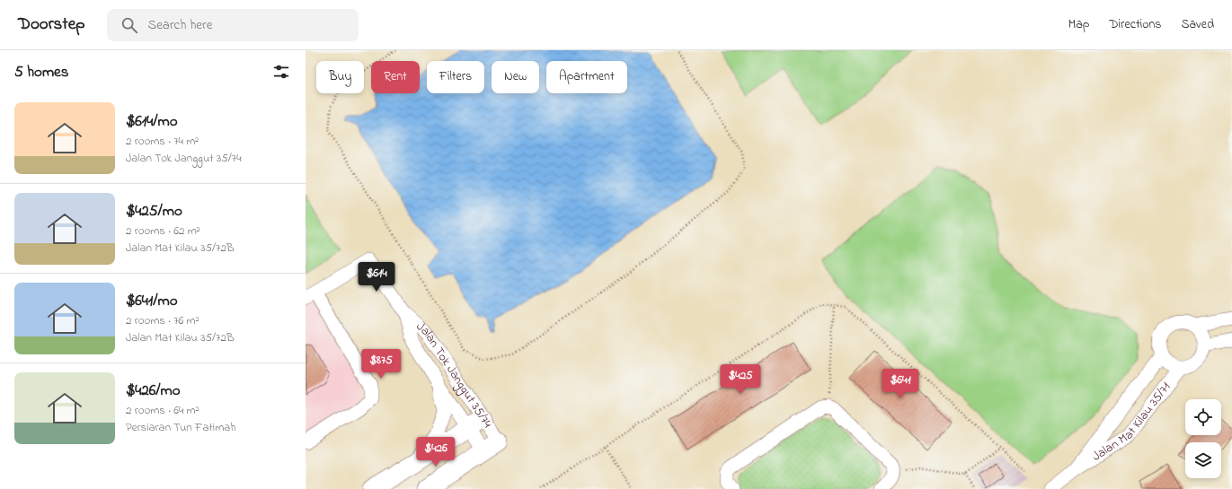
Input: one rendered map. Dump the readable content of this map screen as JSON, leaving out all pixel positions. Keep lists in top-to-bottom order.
{
  "streets": {
    "street": ["Jalan Tok Janggut 35/74", "Jalan Mat Kilau 35/71"]
  },
  "page": {
    "header": "Doorstep",
    "search": "Search here",
    "nav": ["Map", "Directions", "Saved"],
    "heading": "5 homes",
    "chip": [
      "Buy",
      "Rent",
      "Filters",
      "New",
      "Apartment"
    ],
    "list": [
      {
        "name": "$614/mo",
        "note": "2 rooms · 74 m² · Jalan Tok Janggut 35/74"
      },
      {
        "name": "$425/mo",
        "note": "2 rooms · 62 m² · Jalan Mat Kilau 35/72B"
      },
      {
        "name": "$641/mo",
        "note": "2 rooms · 76 m² · Jalan Mat Kilau 35/72B"
      },
      {
        "name": "$426/mo",
        "note": "2 rooms · 64 m² · Persiaran Tun Fatimah"
      }
    ],
    "price": [
      "$614",
      "$875",
      "$425",
      "$641",
      "$426"
    ]
  }
}
